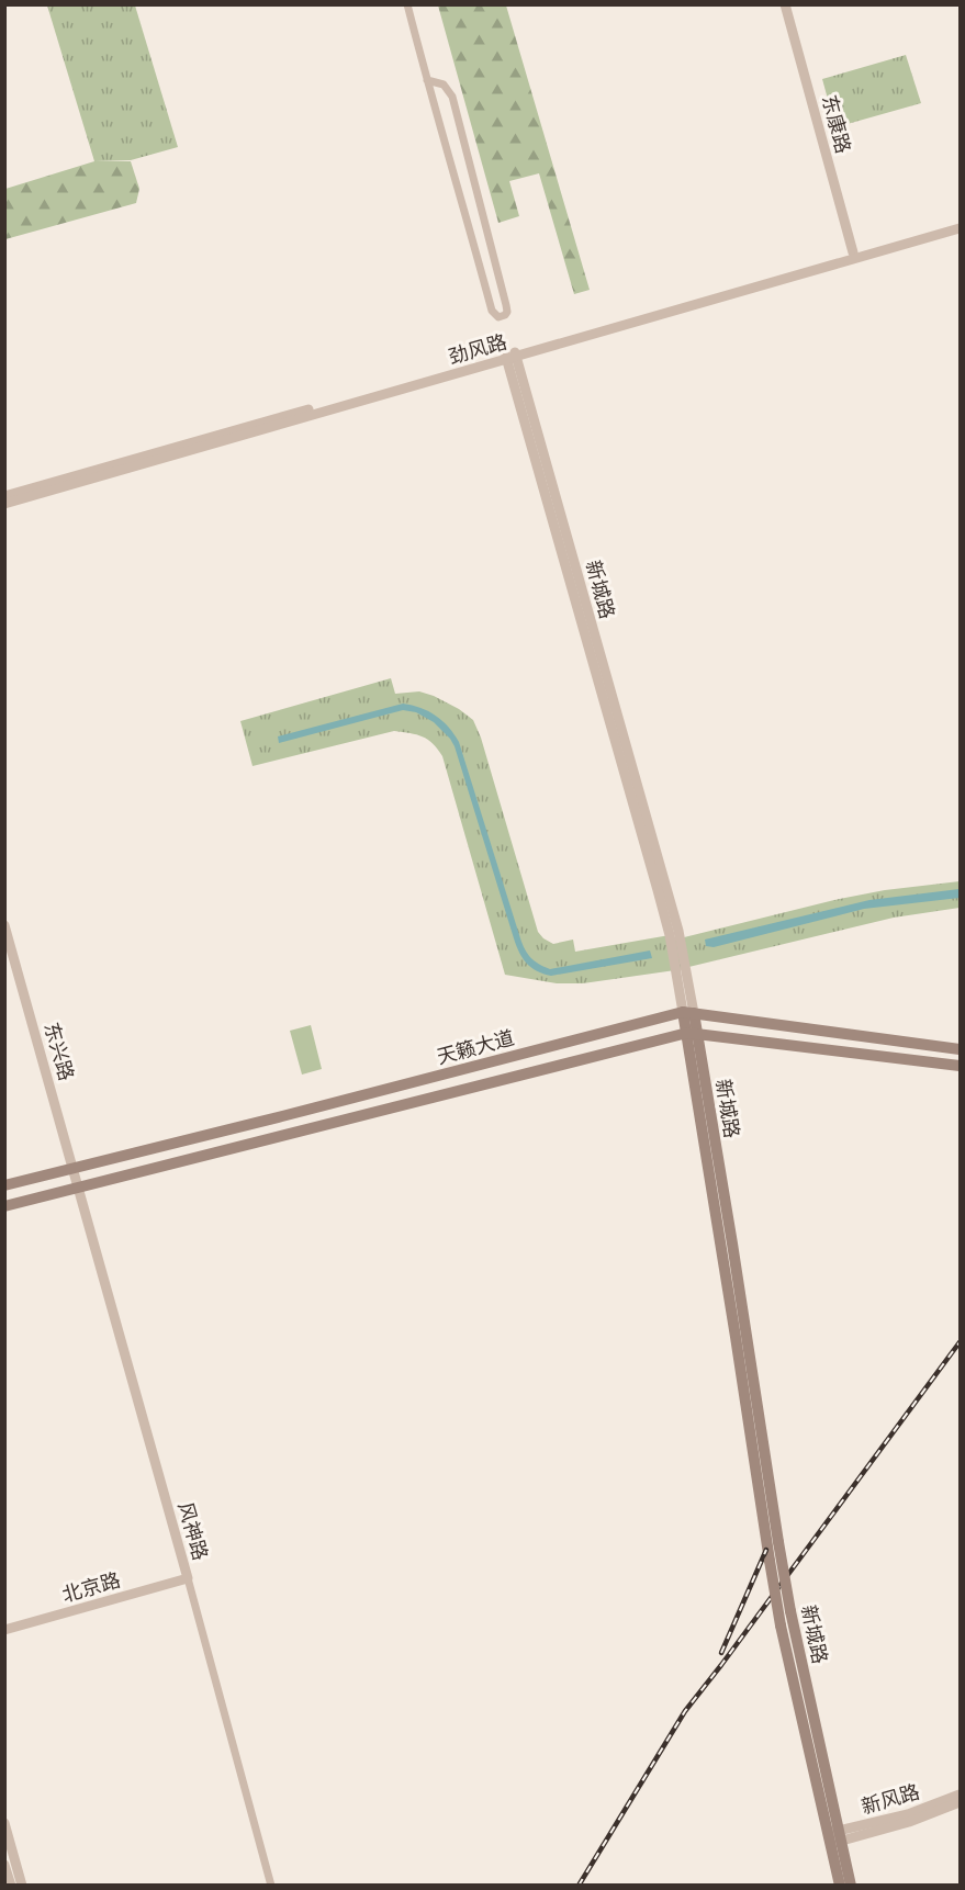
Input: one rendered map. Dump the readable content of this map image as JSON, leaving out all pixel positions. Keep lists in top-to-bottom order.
{
  "streets": {
    "main road": ["新城路", "天籁大道"],
    "street": [
      "东康路",
      "劲风路",
      "东兴路",
      "风神路",
      "北京路",
      "新风路"
    ]
  },
  "crossings": [
    ["东康路", "劲风路"],
    ["劲风路", "新城路"],
    ["新城路", "天籁大道"],
    ["新城路", "新风路"],
    ["天籁大道", "东兴路"],
    ["天籁大道", "风神路"],
    ["东兴路", "风神路"],
    ["风神路", "北京路"]
  ]
}
